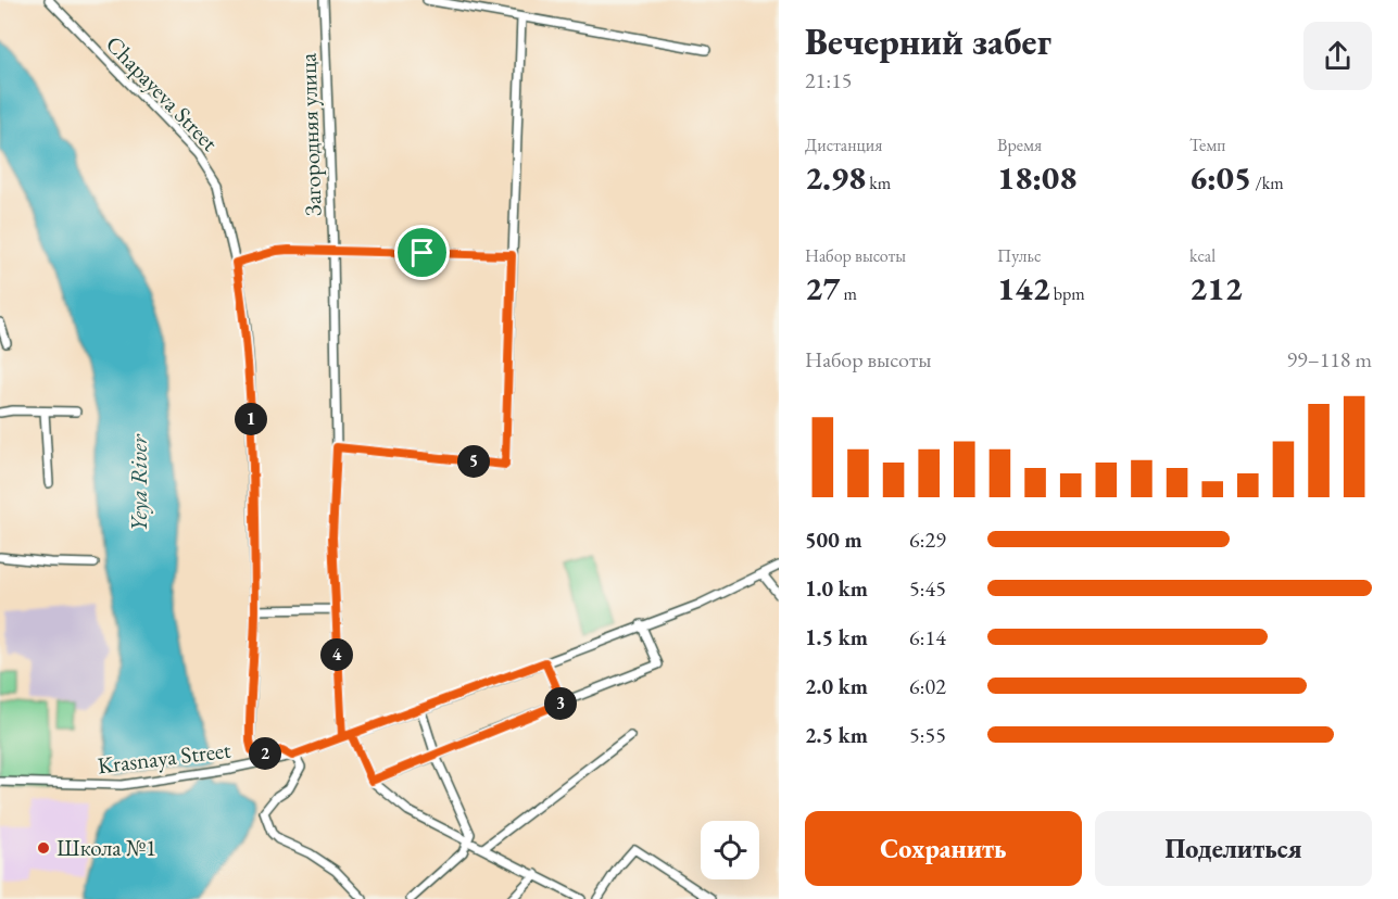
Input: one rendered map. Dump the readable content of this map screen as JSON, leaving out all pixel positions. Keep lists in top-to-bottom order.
{
  "streets": {
    "street": ["Chapayeva Street", "Загородняя улица", "Krasnaya Street"]
  },
  "crossings": [
    ["Chapayeva Street", "Krasnaya Street"]
  ],
  "water": ["Yeya River"],
  "places": ["Школа №1"],
  "page": {
    "heading": ["Вечерний забег", "21:15"],
    "stats": [
      ["Дистанция", "2.98 km"],
      ["Время", "18:08"],
      ["Темп", "6:05 /km"],
      ["Набор высоты", "27 m"],
      ["Пульс", "142 bpm"],
      ["kcal", "212"]
    ],
    "chart": ["Набор высоты", "99–118 m"],
    "pins": [
      "1",
      "5",
      "4",
      "3",
      "2"
    ],
    "list": [
      {
        "name": "500 m",
        "note": "6:29"
      },
      {
        "name": "1.0 km",
        "note": "5:45"
      },
      {
        "name": "1.5 km",
        "note": "6:14"
      },
      {
        "name": "2.0 km",
        "note": "6:02"
      },
      {
        "name": "2.5 km",
        "note": "5:55"
      }
    ],
    "buttons": ["Сохранить", "Поделиться"]
  }
}
